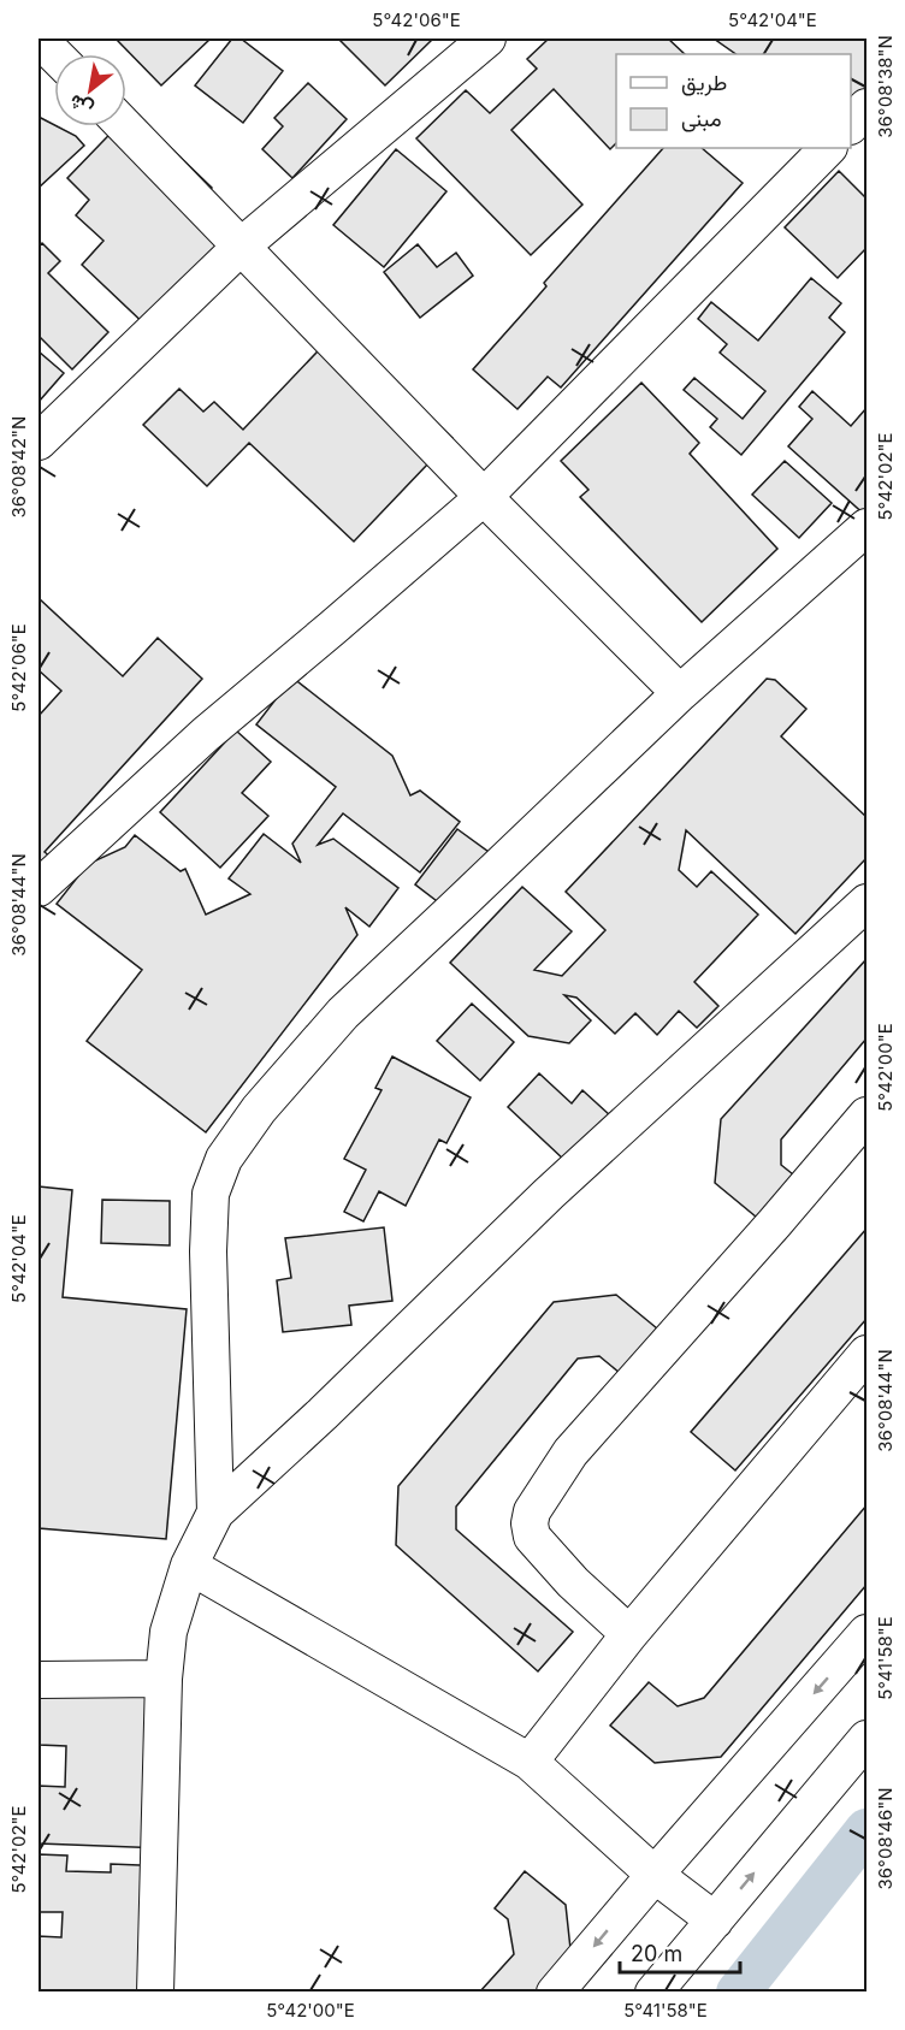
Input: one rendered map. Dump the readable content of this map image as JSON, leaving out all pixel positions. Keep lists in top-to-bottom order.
{
  "legend": ["طريق", "مبنى"],
  "scale_bar": "20 m",
  "north": "bottom left",
  "coordinates": [
    "5°42'06\"E",
    "5°42'04\"E",
    "36°08'38\"N",
    "36°08'42\"N",
    "5°42'02\"E",
    "36°08'44\"N",
    "5°42'00\"E",
    "5°41'58\"E",
    "36°08'46\"N"
  ]
}
